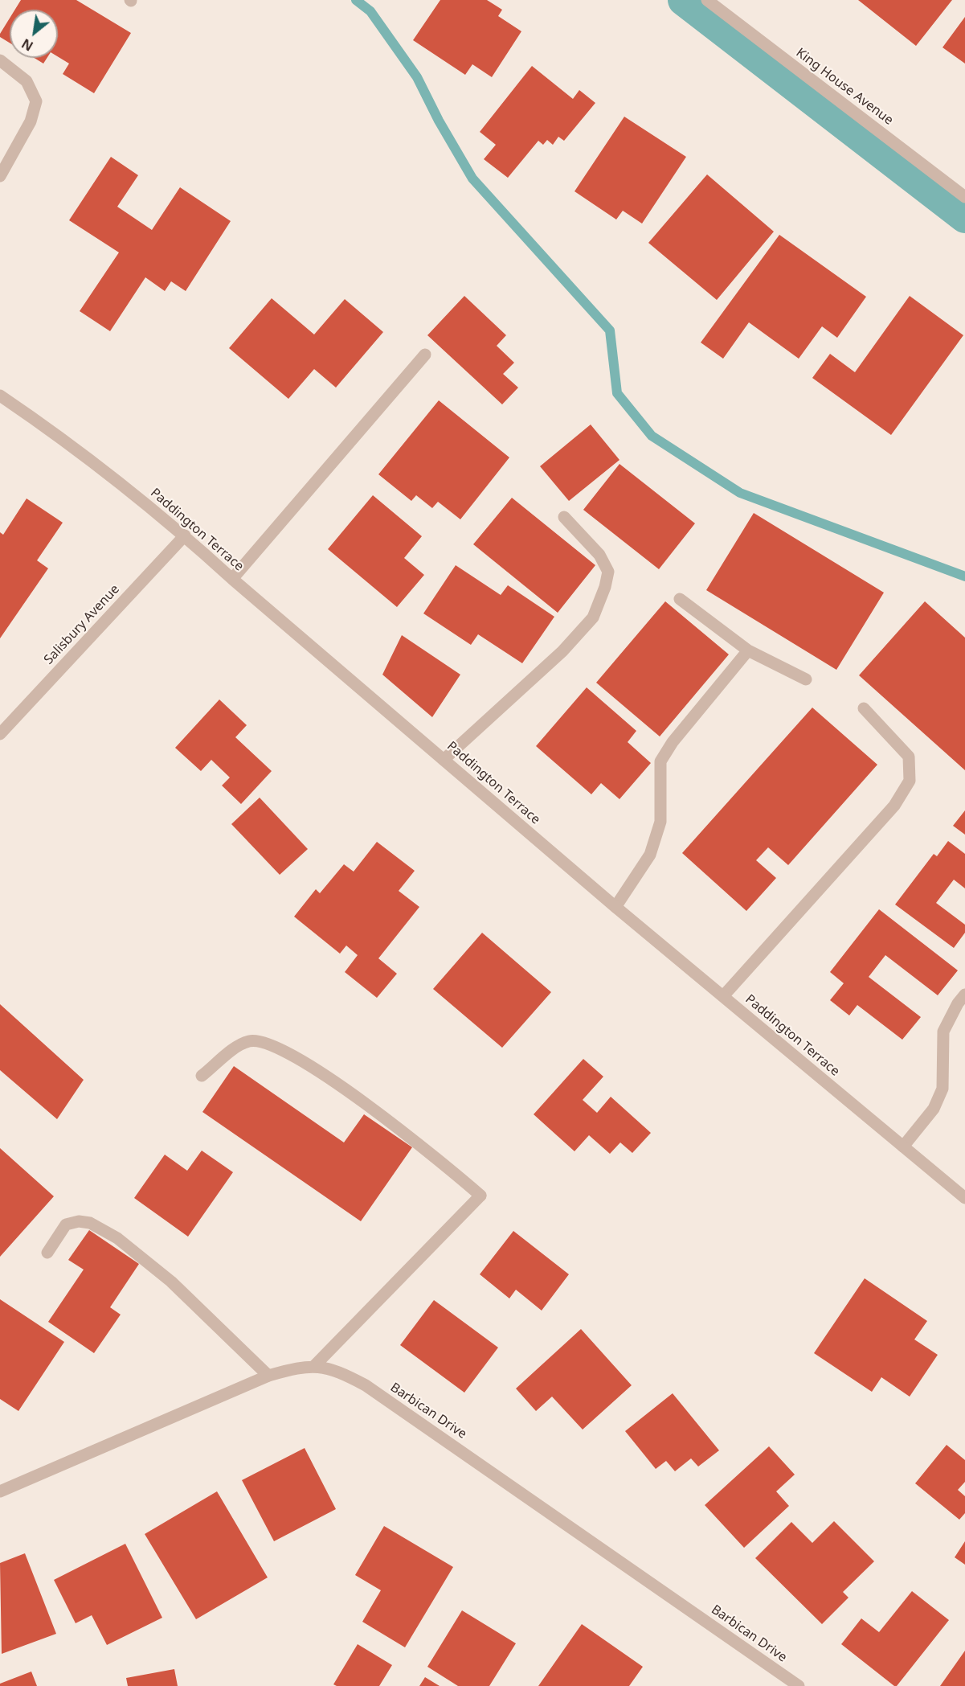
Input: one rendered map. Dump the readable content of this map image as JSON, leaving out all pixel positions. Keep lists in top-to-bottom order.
{
  "streets": {
    "street": [
      "King House Avenue",
      "Paddington Terrace",
      "Salisbury Avenue",
      "Barbican Drive"
    ]
  },
  "crossings": [
    ["Paddington Terrace", "Salisbury Avenue"]
  ],
  "north": "bottom left"
}
